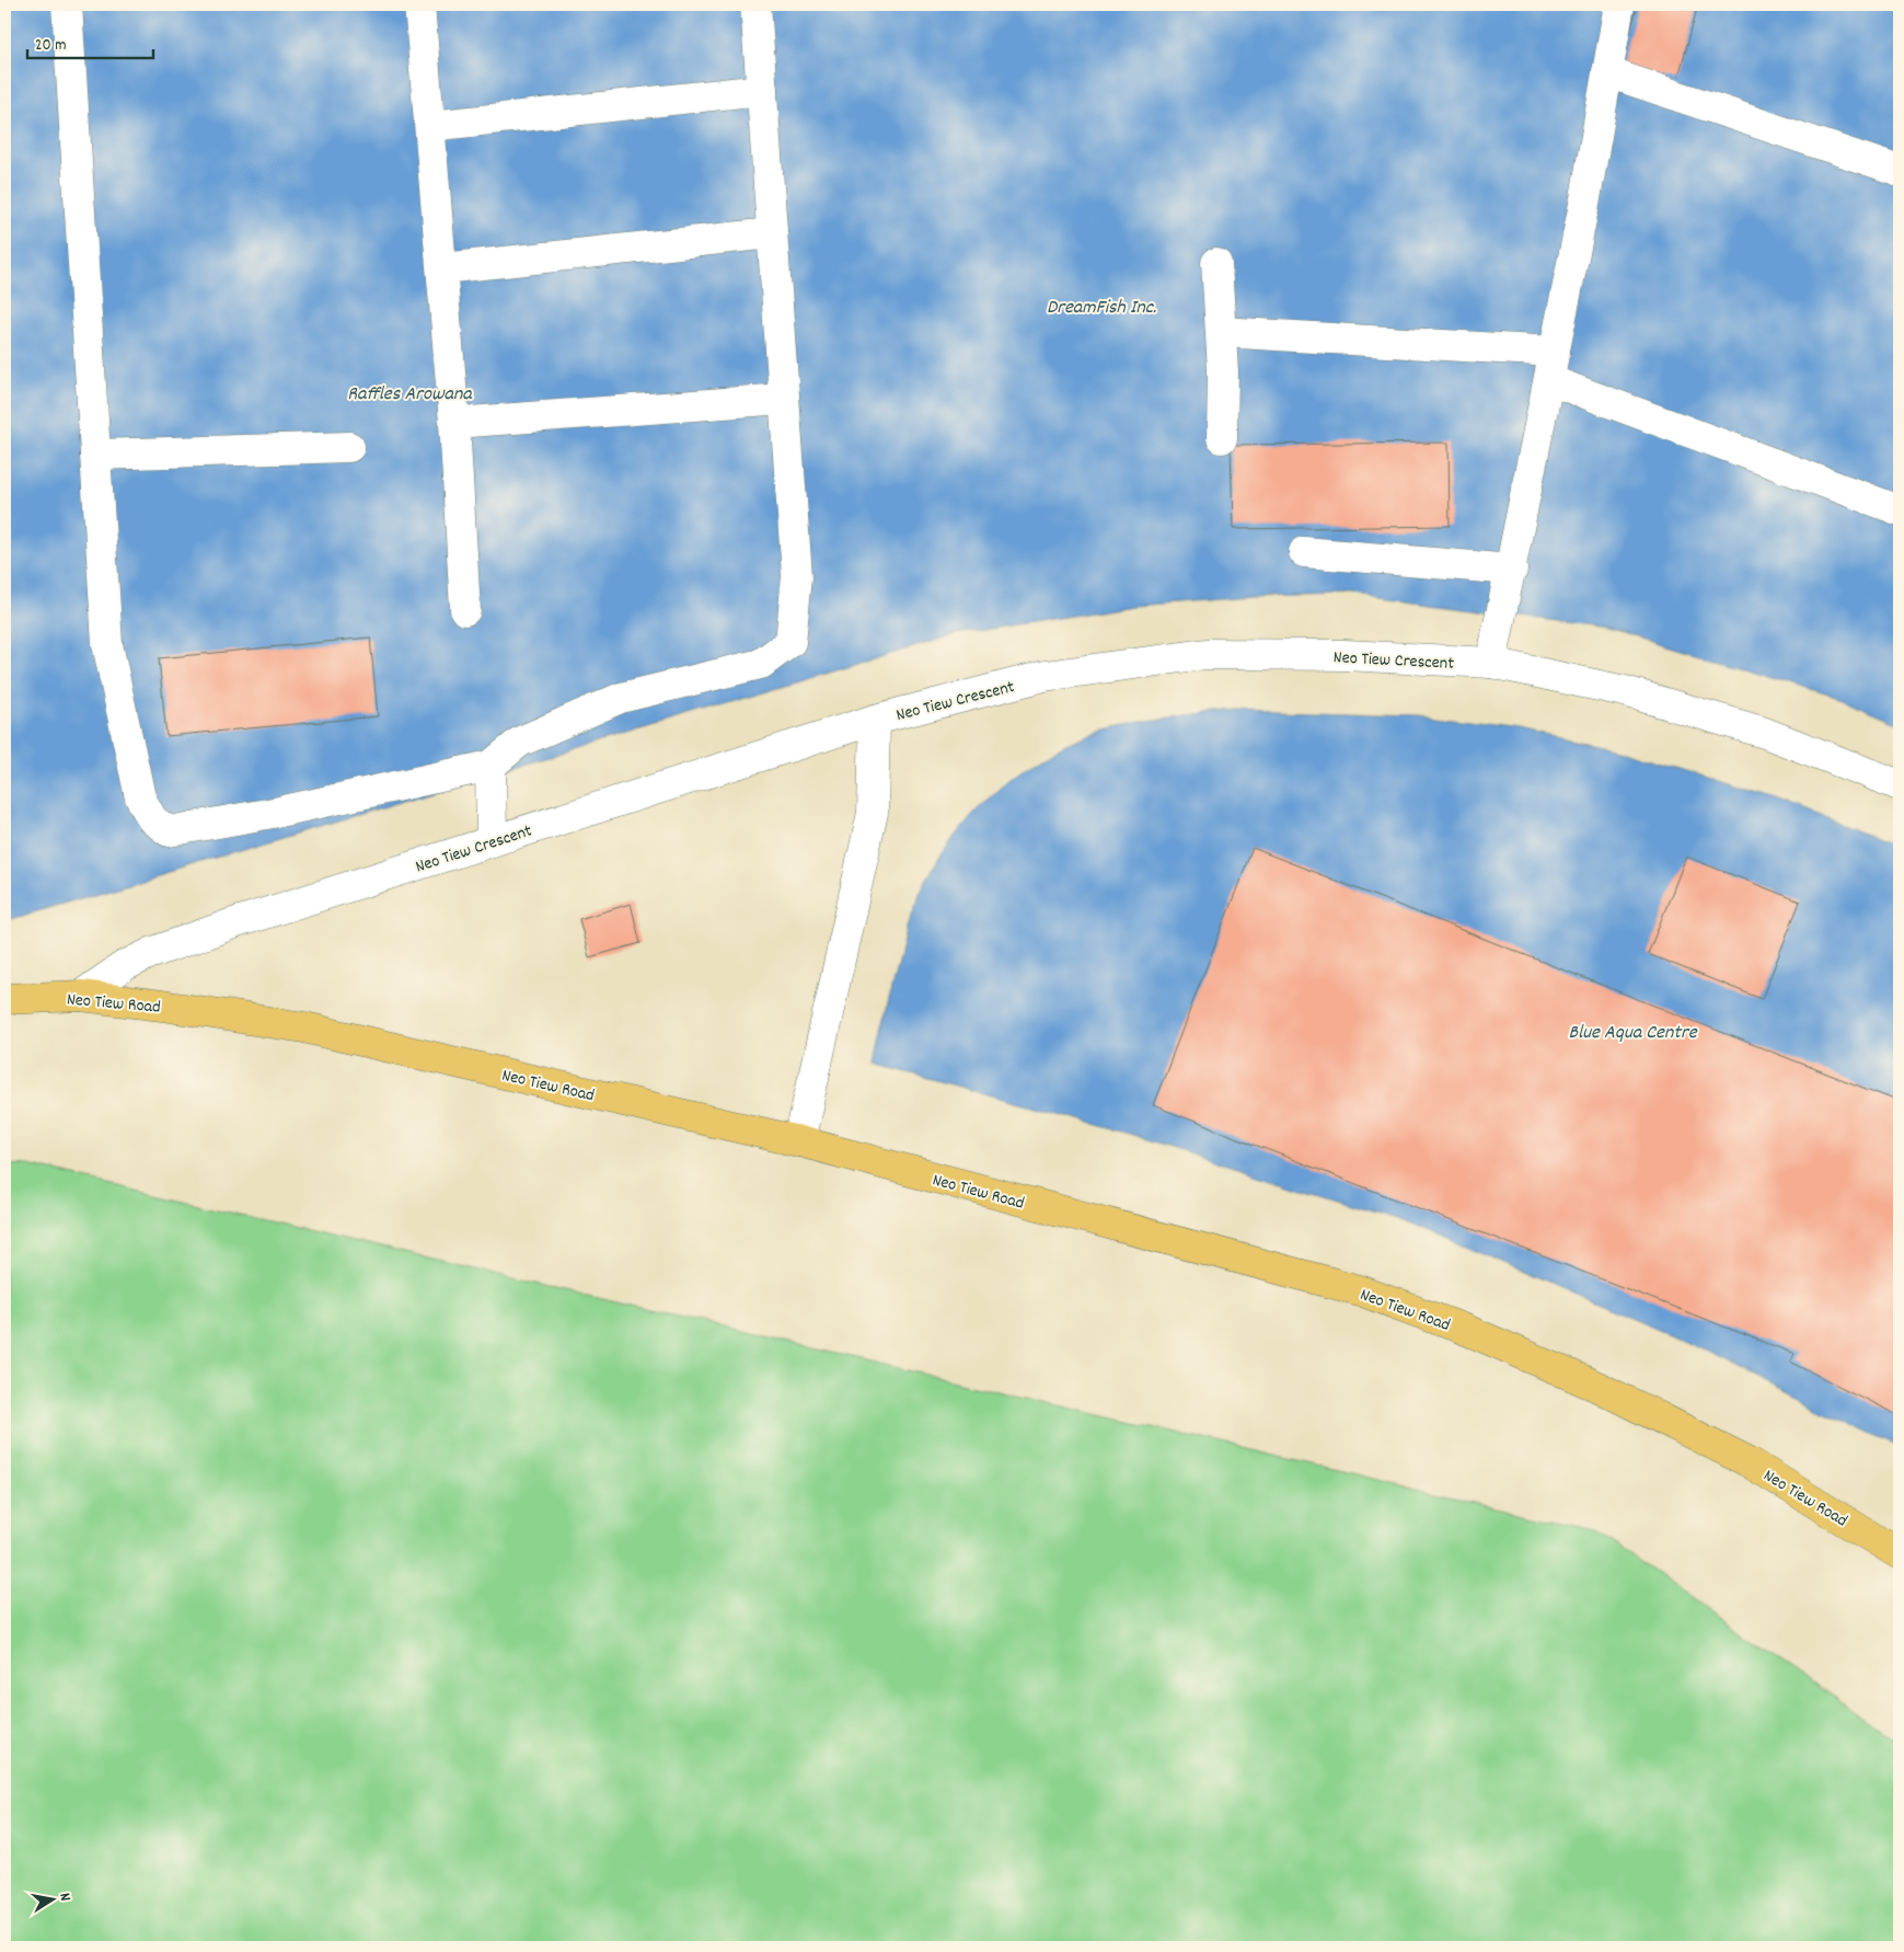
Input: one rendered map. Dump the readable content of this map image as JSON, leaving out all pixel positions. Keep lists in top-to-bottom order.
{
  "streets": {
    "main road": ["Neo Tiew Road"],
    "street": ["Neo Tiew Crescent"]
  },
  "crossings": [
    ["Neo Tiew Crescent", "Neo Tiew Road"]
  ],
  "water": ["DreamFish Inc.", "Raffles Arowana", "Blue Aqua Centre"],
  "scale_bar": "20 m",
  "north": "right"
}
